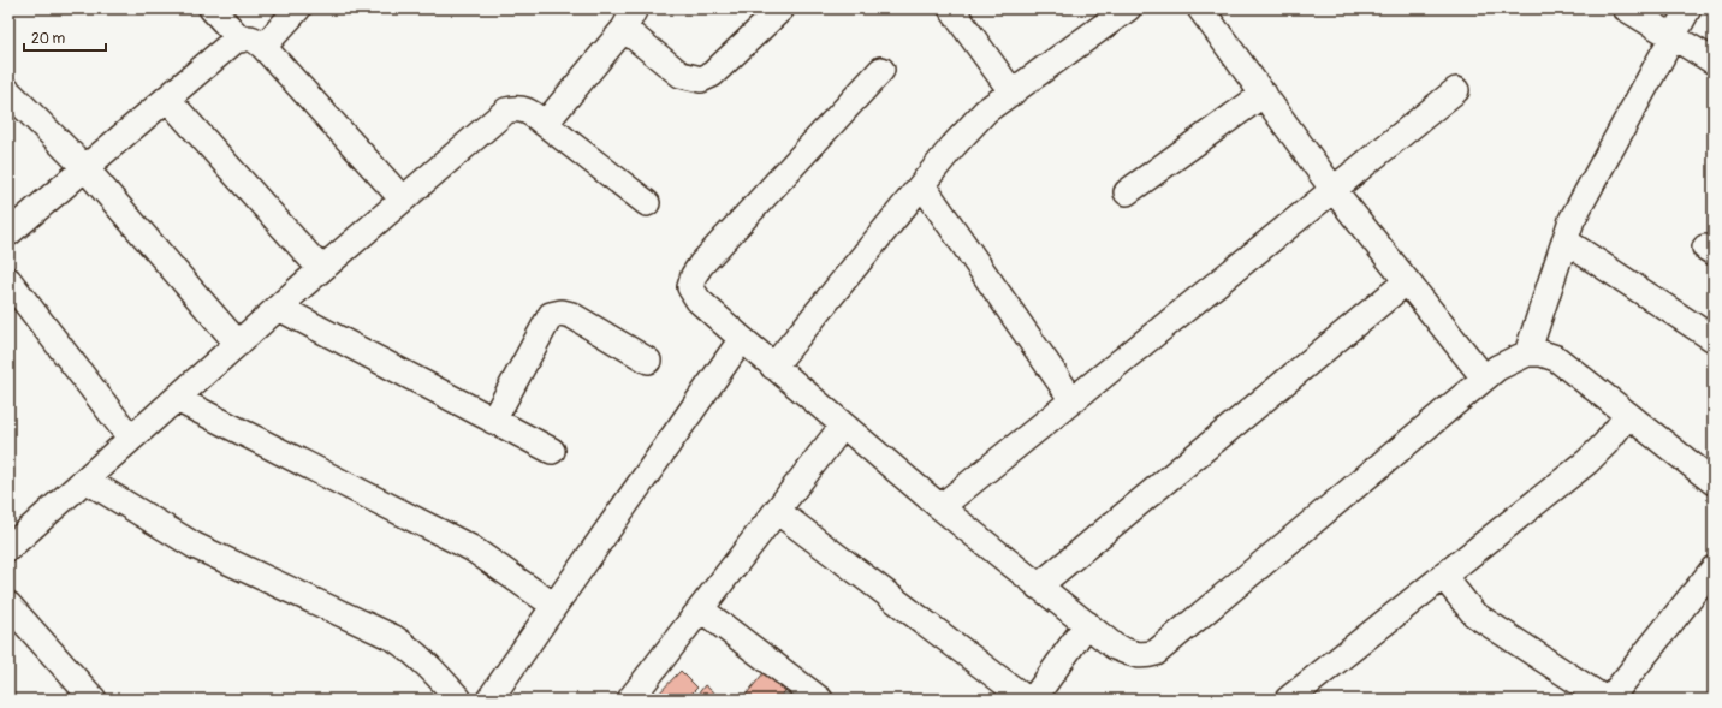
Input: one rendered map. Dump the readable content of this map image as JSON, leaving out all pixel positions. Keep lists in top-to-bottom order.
{
  "scale_bar": "20 m"
}
